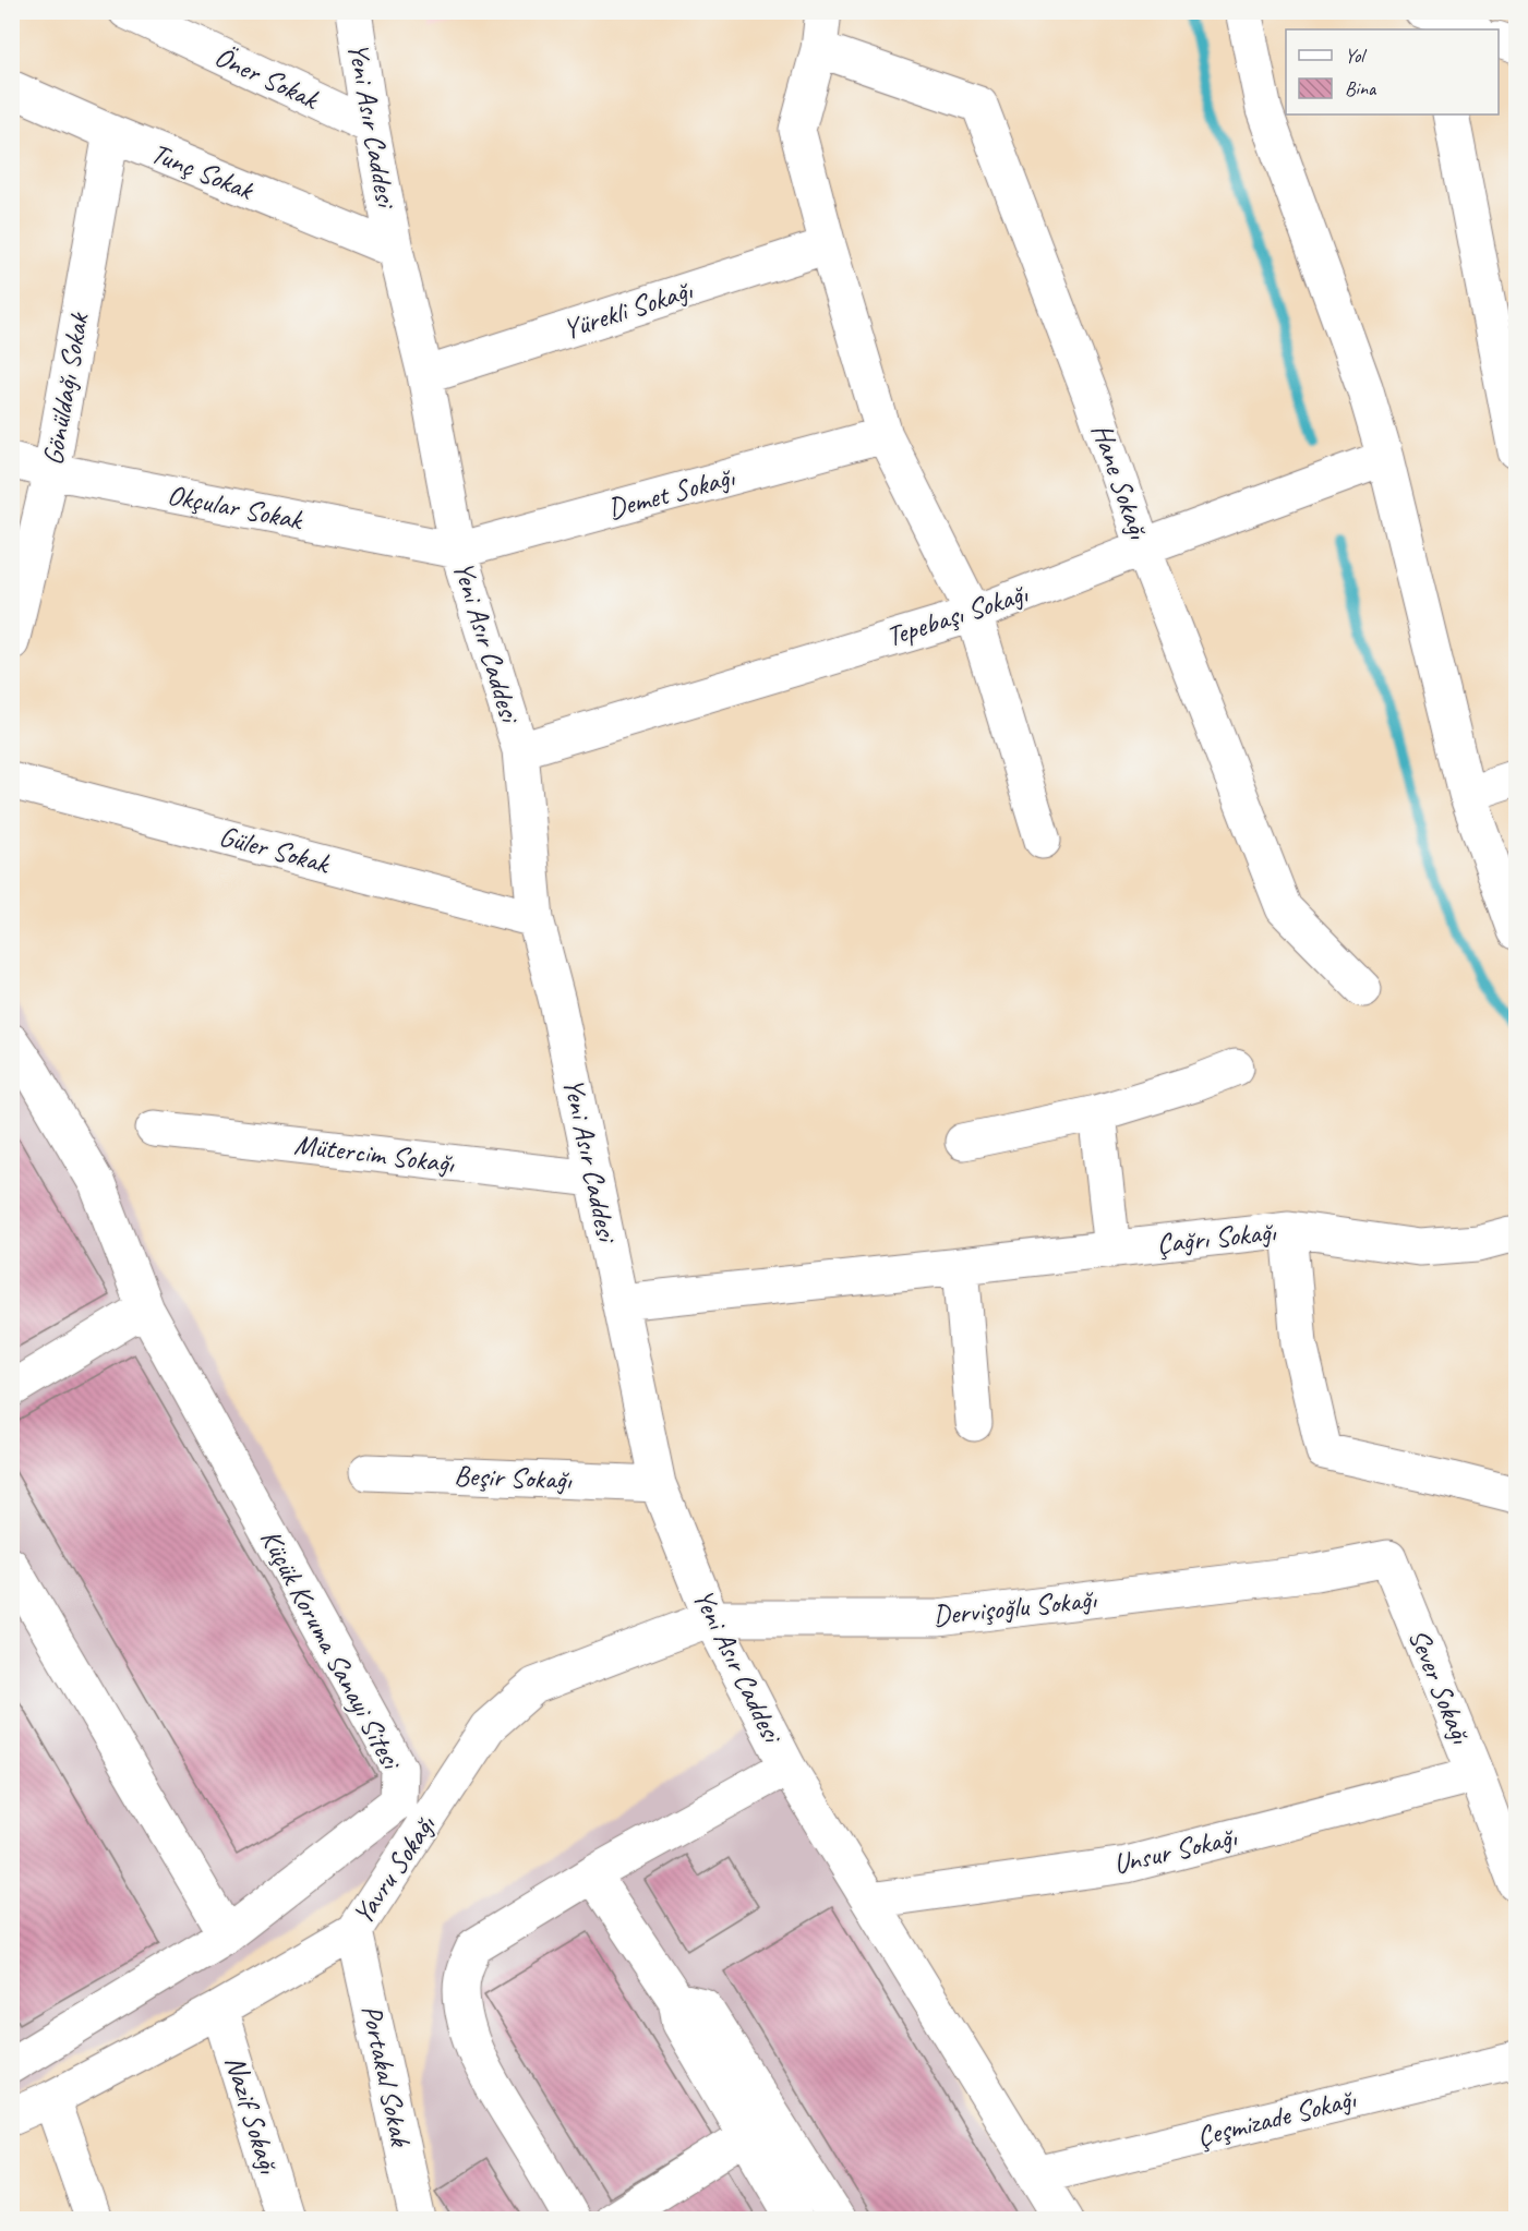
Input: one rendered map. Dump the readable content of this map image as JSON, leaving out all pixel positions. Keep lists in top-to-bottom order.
{
  "streets": {
    "street": [
      "Öner Sokak",
      "Yeni Asır Caddesi",
      "Tunç Sokak",
      "Yürekli Sokağı",
      "Gönüldağı Sokak",
      "Hane Sokağı",
      "Demet Sokağı",
      "Okçular Sokak",
      "Tepebaşı Sokağı",
      "Güler Sokak",
      "Mütercim Sokağı",
      "Çağrı Sokağı",
      "Beşir Sokağı",
      "Dervişoğlu Sokağı",
      "Küçük Koruma Sanayi Sitesi",
      "Sever Sokağı",
      "Unsur Sokağı",
      "Yavru Sokağı",
      "Portakal Sokak",
      "Nazif Sokağı",
      "Çeşmizade Sokağı"
    ]
  },
  "crossings": [
    ["Öner Sokak", "Yeni Asır Caddesi"],
    ["Yeni Asır Caddesi", "Tunç Sokak"],
    ["Yeni Asır Caddesi", "Yürekli Sokağı"],
    ["Yeni Asır Caddesi", "Demet Sokağı"],
    ["Yeni Asır Caddesi", "Okçular Sokak"],
    ["Yeni Asır Caddesi", "Tepebaşı Sokağı"],
    ["Yeni Asır Caddesi", "Güler Sokak"],
    ["Yeni Asır Caddesi", "Mütercim Sokağı"],
    ["Yeni Asır Caddesi", "Çağrı Sokağı"],
    ["Yeni Asır Caddesi", "Beşir Sokağı"],
    ["Yeni Asır Caddesi", "Dervişoğlu Sokağı"],
    ["Yeni Asır Caddesi", "Unsur Sokağı"],
    ["Yeni Asır Caddesi", "Yavru Sokağı"],
    ["Yeni Asır Caddesi", "Çeşmizade Sokağı"],
    ["Tunç Sokak", "Gönüldağı Sokak"],
    ["Gönüldağı Sokak", "Okçular Sokak"],
    ["Hane Sokağı", "Tepebaşı Sokağı"],
    ["Demet Sokağı", "Okçular Sokak"],
    ["Dervişoğlu Sokağı", "Sever Sokağı"],
    ["Dervişoğlu Sokağı", "Yavru Sokağı"],
    ["Sever Sokağı", "Unsur Sokağı"],
    ["Yavru Sokağı", "Portakal Sokak"],
    ["Yavru Sokağı", "Nazif Sokağı"]
  ],
  "legend": ["Yol", "Bina"]
}
